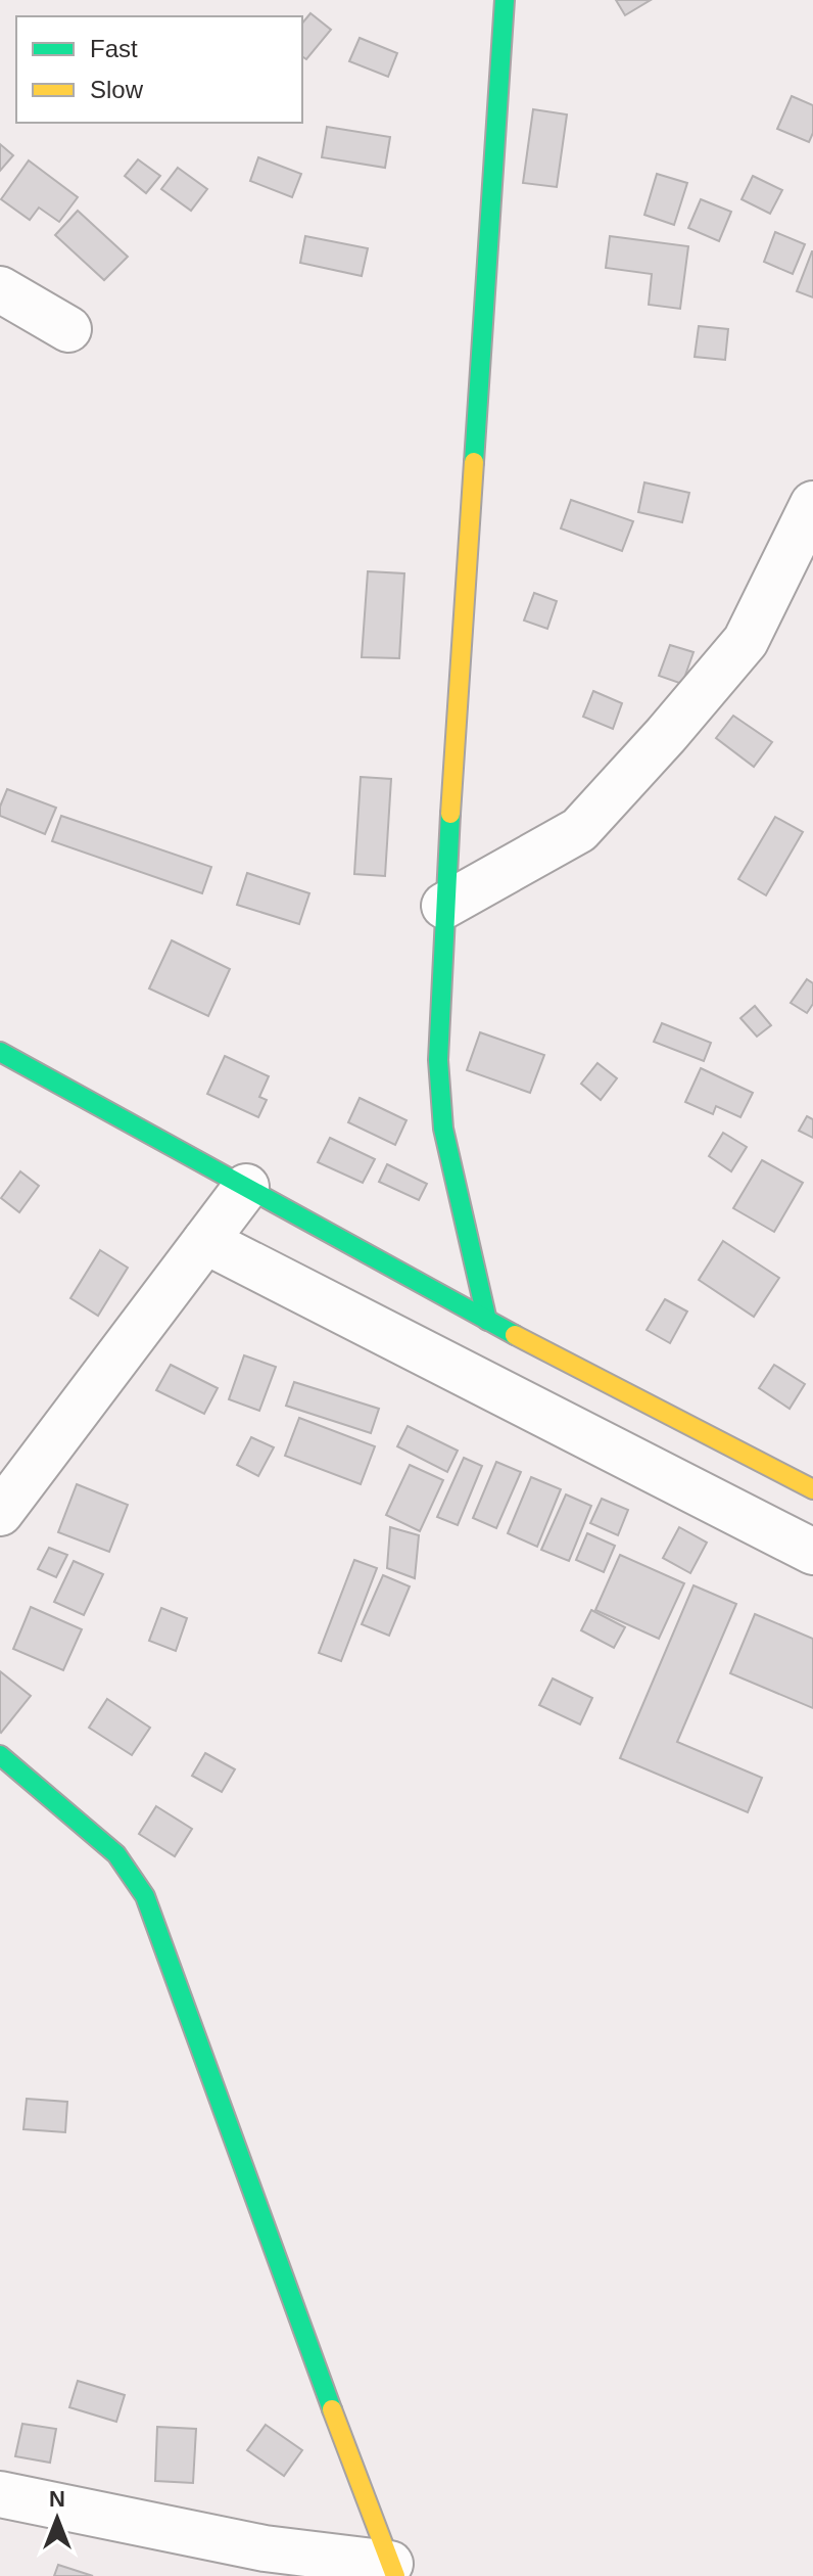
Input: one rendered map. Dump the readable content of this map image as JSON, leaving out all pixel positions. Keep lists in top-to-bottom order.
{
  "legend": ["Fast", "Slow"],
  "north": "top"
}
